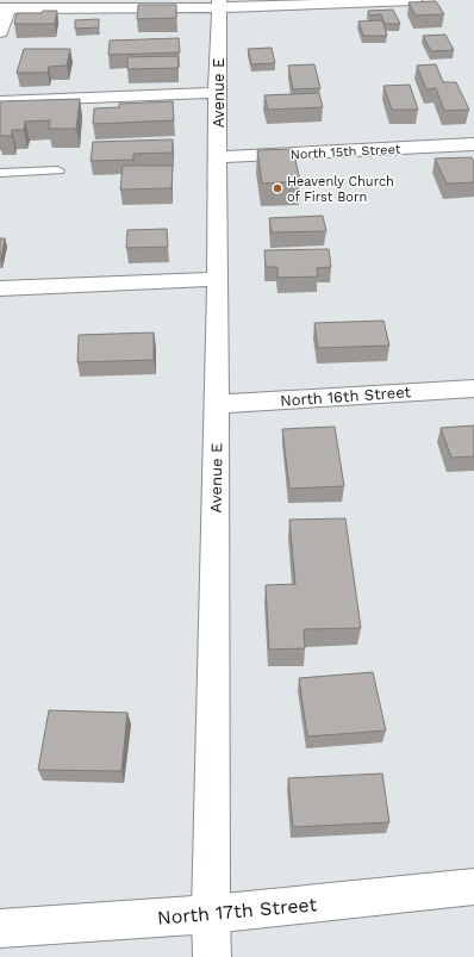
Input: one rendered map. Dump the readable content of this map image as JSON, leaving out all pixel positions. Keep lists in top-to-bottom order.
{
  "streets": {
    "street": [
      "Avenue E",
      "North 15th Street",
      "North 16th Street",
      "North 17th Street"
    ]
  },
  "crossings": [
    ["Avenue E", "North 15th Street"],
    ["Avenue E", "North 16th Street"],
    ["Avenue E", "North 17th Street"]
  ],
  "places": ["Heavenly Church of First Born"]
}
